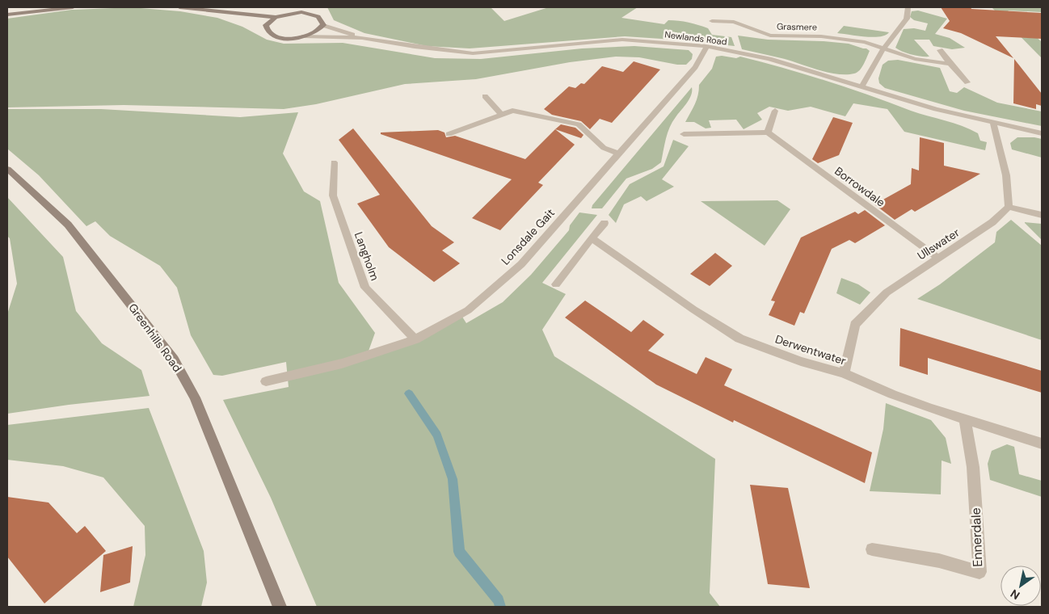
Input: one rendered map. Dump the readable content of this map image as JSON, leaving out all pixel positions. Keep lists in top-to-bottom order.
{
  "streets": {
    "street": [
      "Grasmere",
      "Newlands Road",
      "Borrowdale",
      "Lonsdale Gait",
      "Ullswater",
      "Langholm",
      "Greenhills Road",
      "Derwentwater",
      "Ennerdale"
    ]
  },
  "crossings": [
    ["Newlands Road", "Lonsdale Gait"],
    ["Borrowdale", "Ullswater"],
    ["Lonsdale Gait", "Langholm"],
    ["Ullswater", "Derwentwater"],
    ["Derwentwater", "Ennerdale"]
  ],
  "north": "bottom left"
}
